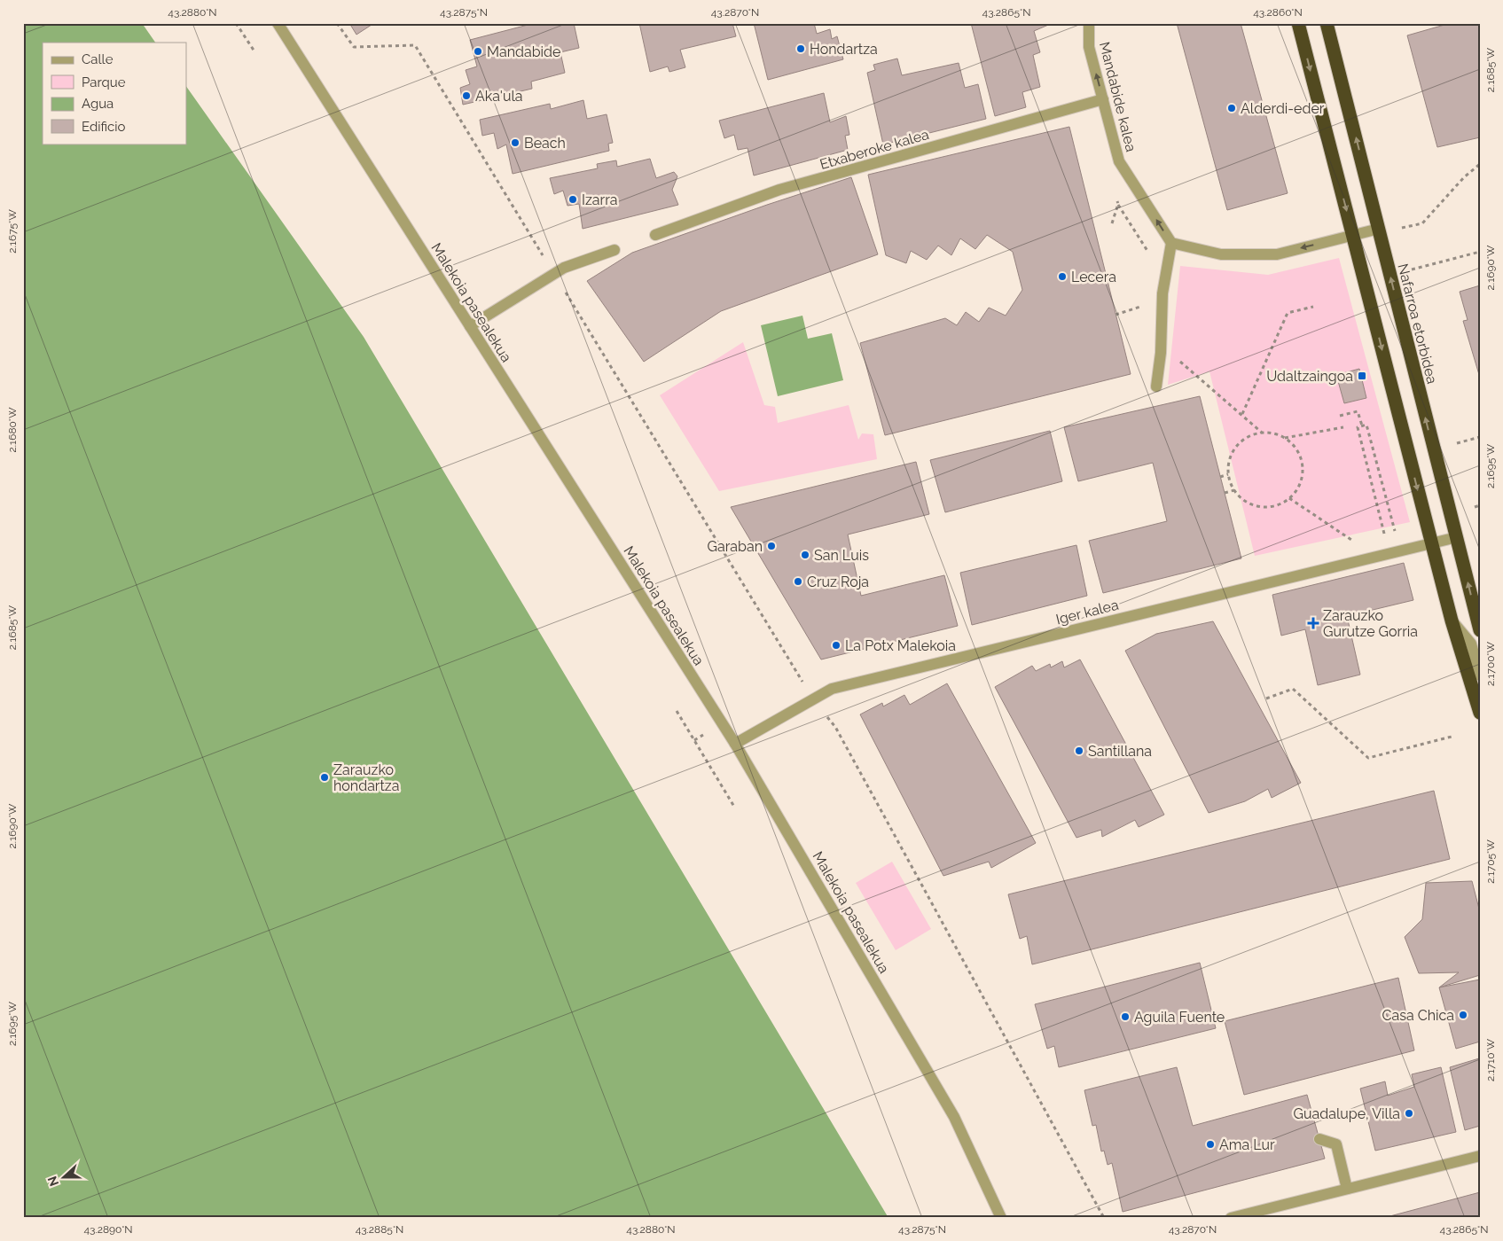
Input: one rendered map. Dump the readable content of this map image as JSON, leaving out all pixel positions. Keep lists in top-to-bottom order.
{
  "streets": {
    "highway": ["Nafarroa etorbidea"],
    "street": [
      "Mandabide kalea",
      "Etxaberoke kalea",
      "Malekoia pasealekua",
      "Iger kalea"
    ]
  },
  "crossings": [
    ["Mandabide kalea", "Etxaberoke kalea"],
    ["Malekoia pasealekua", "Iger kalea"],
    ["Nafarroa etorbidea", "Iger kalea"]
  ],
  "one_way": ["Mandabide kalea"],
  "places": {
    "other": [
      "Hondartza",
      "Mandabide",
      "Aka'ula",
      "Alderdi-eder",
      "Beach",
      "Izarra",
      "Lecera",
      "Garaban",
      "San Luis",
      "Cruz Roja",
      "La Potx Malekoia",
      "Santillana",
      "Zarauzko hondartza",
      "Casa Chica",
      "Aguila Fuente",
      "Guadalupe, Villa",
      "Ama Lur"
    ],
    "transit": ["Udaltzaingoa"],
    "health": ["Zarauzko Gurutze Gorria"]
  },
  "legend": [
    "Calle",
    "Parque",
    "Agua",
    "Edificio"
  ],
  "north": "left",
  "coordinates": [
    "43.2880°N",
    "43.2875°N",
    "43.2870°N",
    "43.2865°N",
    "43.2860°N",
    "2.1685°W",
    "2.1675°W",
    "2.1690°W",
    "2.1680°W",
    "2.1695°W",
    "2.1700°W",
    "2.1705°W",
    "2.1710°W",
    "43.2890°N",
    "43.2885°N"
  ]
}
